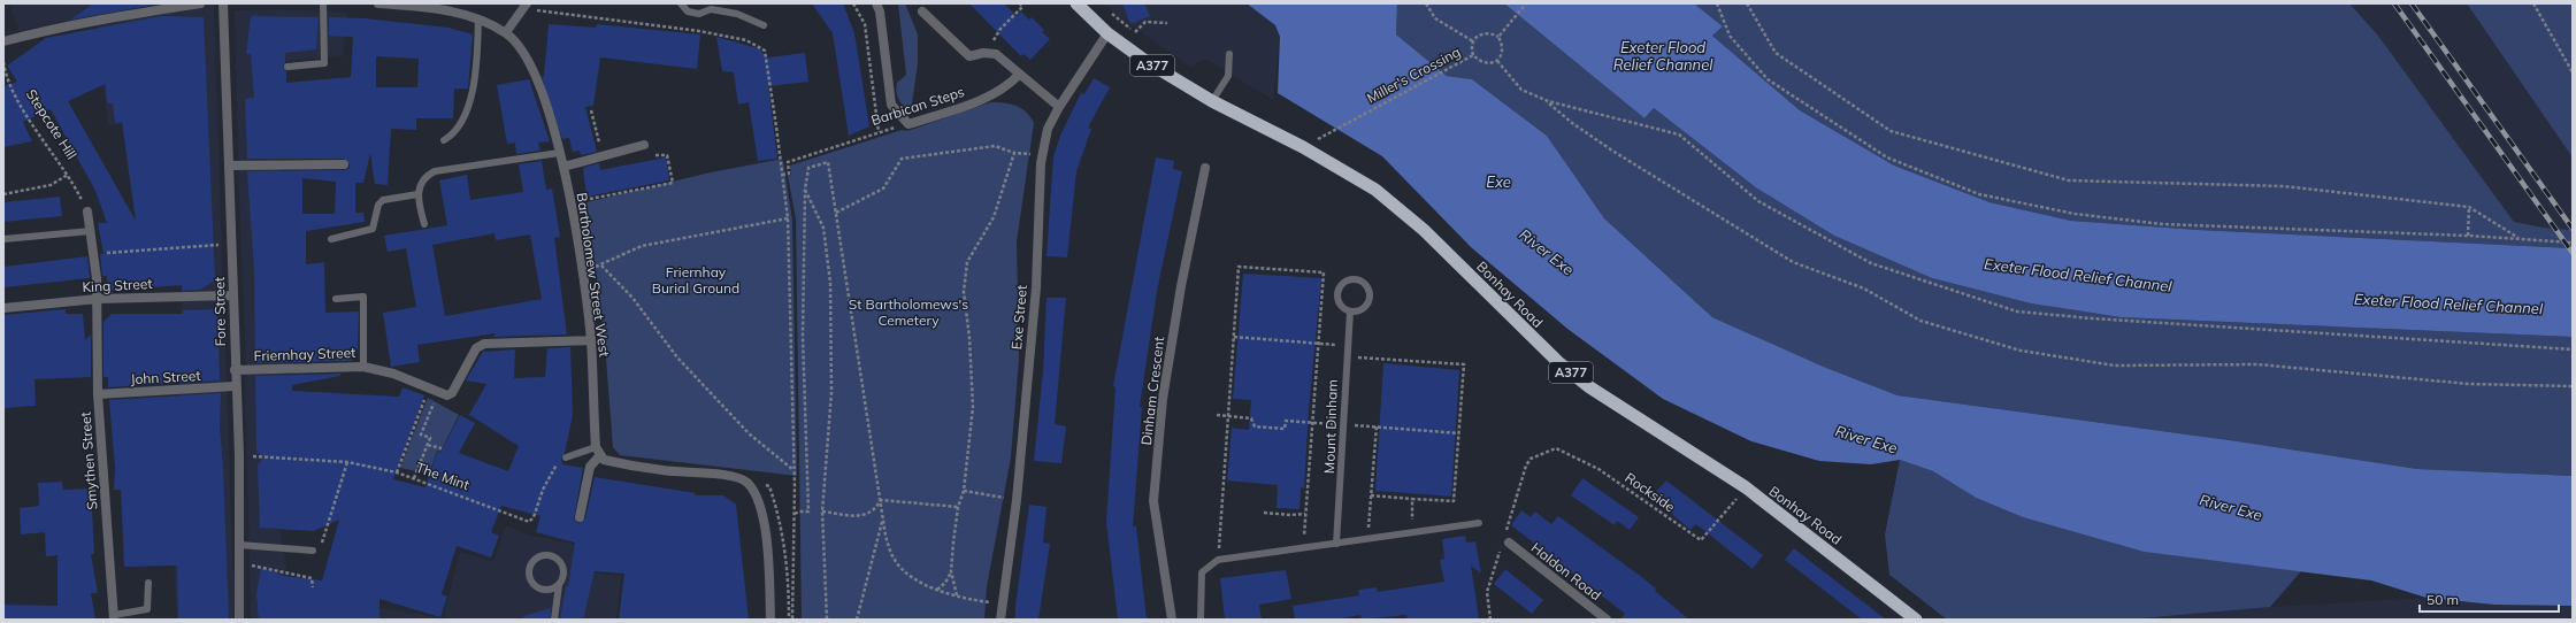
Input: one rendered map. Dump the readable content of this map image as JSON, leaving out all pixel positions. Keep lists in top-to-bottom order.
{
  "streets": {
    "highway": ["A377", "Bonhay Road"],
    "street": [
      "Barbican Steps",
      "Bartholomew Street West",
      "King Street",
      "Fore Street",
      "Exe Street",
      "Friernhay Street",
      "John Street",
      "Dinham Crescent",
      "Smythen Street",
      "Haldon Road"
    ],
    "lane": ["Mount Dinham"],
    "path": [
      "Miller's Crossing",
      "Stepcote Hill",
      "The Mint",
      "Rockside"
    ]
  },
  "crossings": [
    ["King Street", "Fore Street"],
    ["King Street", "Smythen Street"],
    ["Bonhay Road", "Exe Street"],
    ["Bonhay Road", "Rockside"],
    ["Fore Street", "Friernhay Street"],
    ["Fore Street", "John Street"],
    ["Fore Street", "The Mint"],
    ["John Street", "Smythen Street"]
  ],
  "water": ["Exeter Flood Relief Channel", "Exe", "River Exe"],
  "parks": ["Friernhay Burial Ground", "St Bartholomews's Cemetery"],
  "scale_bar": "50 m"
}
